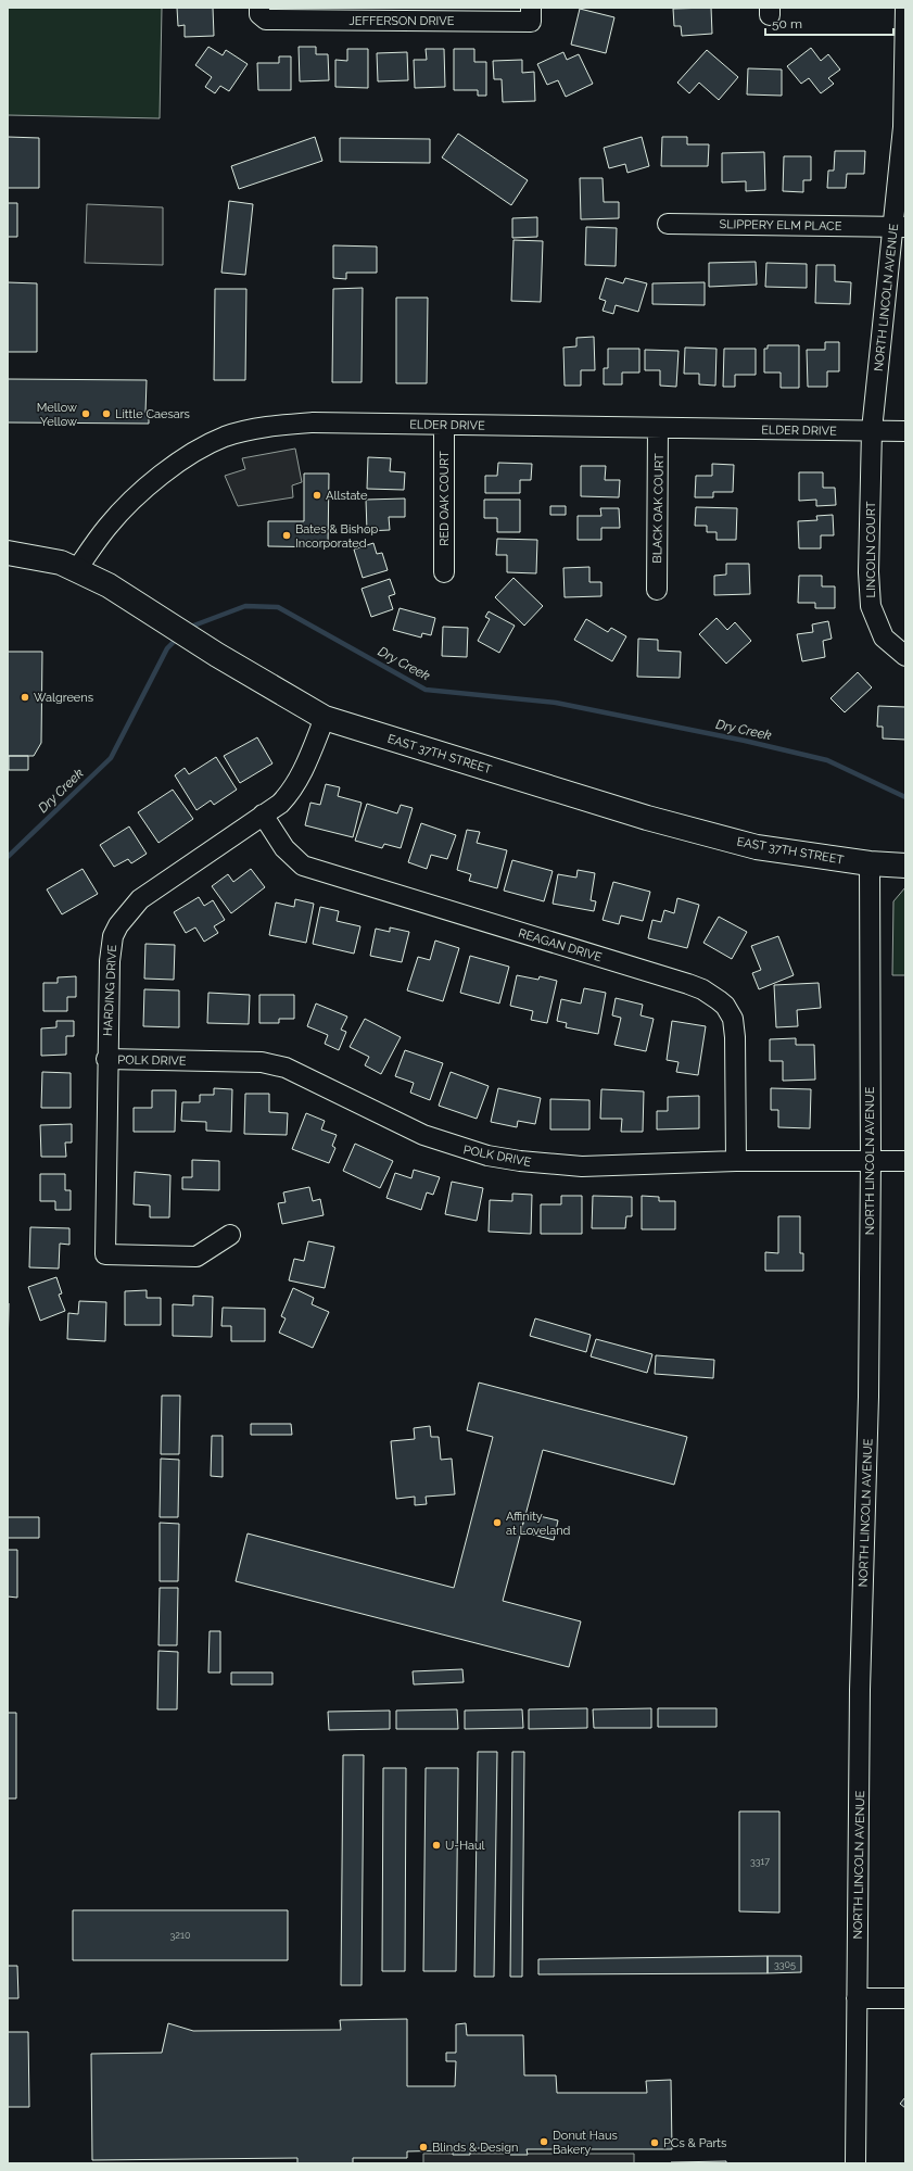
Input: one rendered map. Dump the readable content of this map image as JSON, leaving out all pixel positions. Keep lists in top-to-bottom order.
{
  "streets": {
    "main road": ["EAST 37TH STREET"],
    "street": [
      "JEFFERSON DRIVE",
      "SLIPPERY ELM PLACE",
      "NORTH LINCOLN AVENUE",
      "ELDER DRIVE",
      "RED OAK COURT",
      "BLACK OAK COURT",
      "LINCOLN COURT",
      "REAGAN DRIVE",
      "HARDING DRIVE",
      "POLK DRIVE"
    ]
  },
  "crossings": [
    ["SLIPPERY ELM PLACE", "NORTH LINCOLN AVENUE"],
    ["NORTH LINCOLN AVENUE", "ELDER DRIVE"],
    ["NORTH LINCOLN AVENUE", "LINCOLN COURT"],
    ["NORTH LINCOLN AVENUE", "EAST 37TH STREET"],
    ["NORTH LINCOLN AVENUE", "POLK DRIVE"],
    ["ELDER DRIVE", "RED OAK COURT"],
    ["ELDER DRIVE", "BLACK OAK COURT"],
    ["ELDER DRIVE", "LINCOLN COURT"],
    ["ELDER DRIVE", "EAST 37TH STREET"],
    ["EAST 37TH STREET", "HARDING DRIVE"],
    ["REAGAN DRIVE", "HARDING DRIVE"],
    ["REAGAN DRIVE", "POLK DRIVE"],
    ["HARDING DRIVE", "POLK DRIVE"]
  ],
  "water": ["Dry Creek"],
  "places": [
    "Mellow Yellow",
    "Little Caesars",
    "Allstate",
    "Bates & Bishop Incorporated",
    "Walgreens",
    "Affinity at Loveland",
    "U-Haul",
    "Donut Haus Bakery",
    "PCs & Parts",
    "Blinds & Design"
  ],
  "house_numbers": ["3317", "3210", "3305"],
  "scale_bar": "50 m"
}
